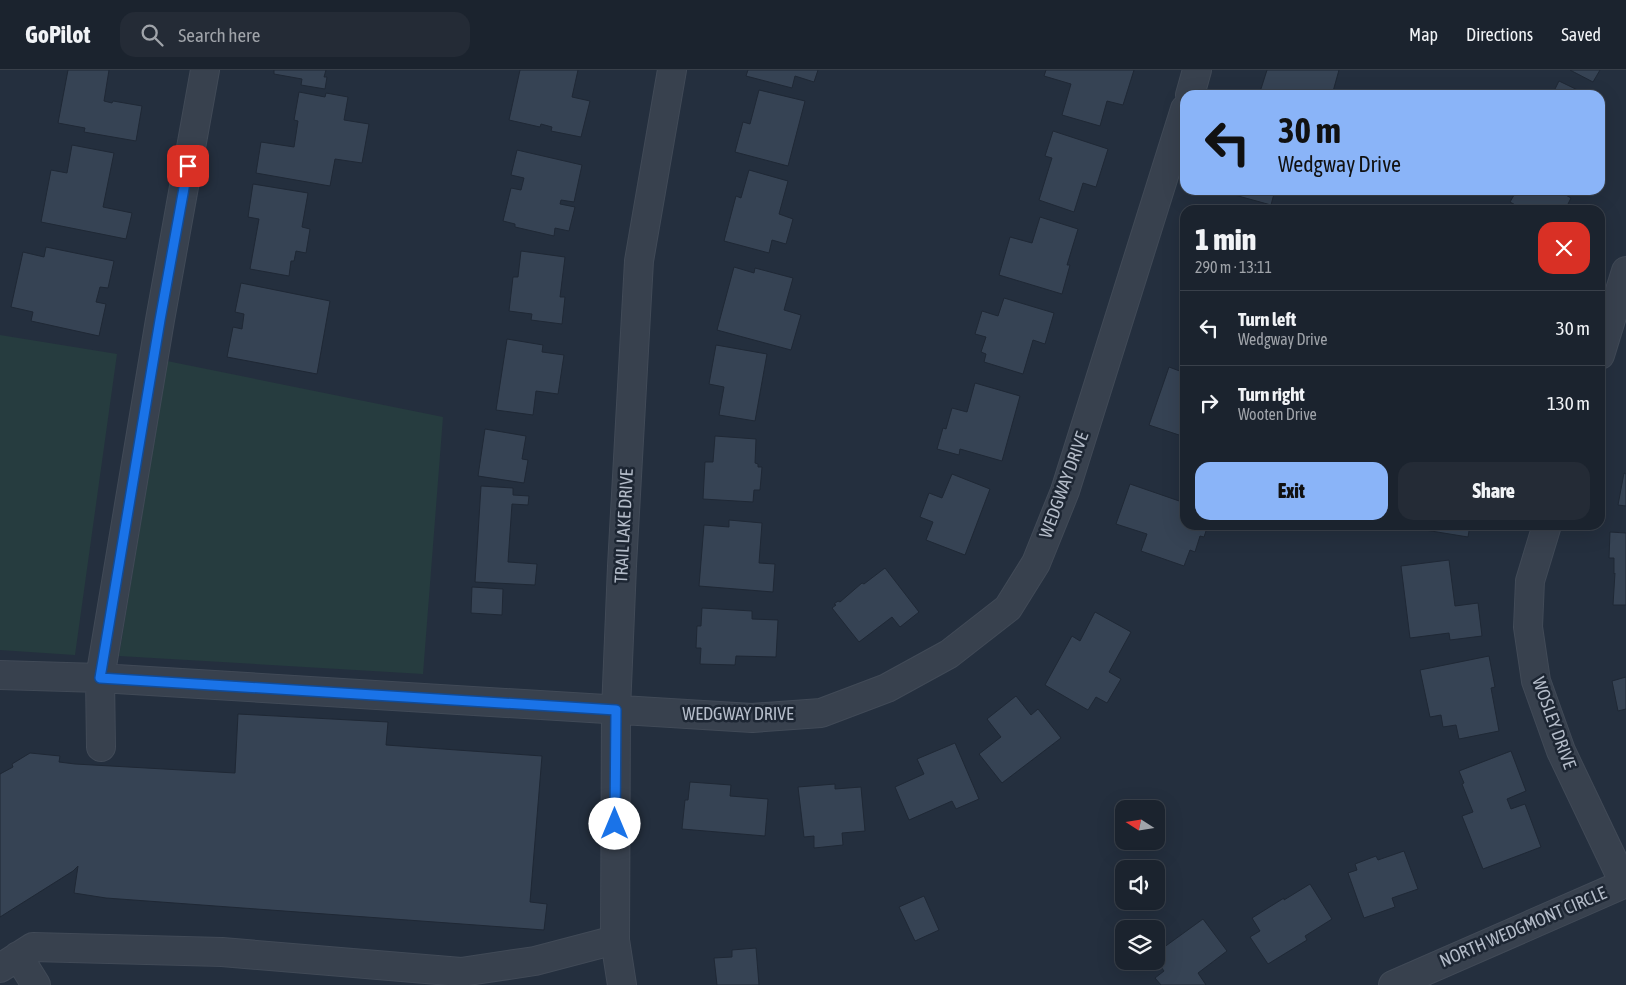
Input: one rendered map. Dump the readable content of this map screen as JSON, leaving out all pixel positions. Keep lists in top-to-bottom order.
{
  "streets": {
    "street": [
      "WEDGWAY DRIVE",
      "TRAIL LAKE DRIVE",
      "WOSLEY DRIVE",
      "NORTH WEDGMONT CIRCLE"
    ]
  },
  "crossings": [
    ["WEDGWAY DRIVE", "TRAIL LAKE DRIVE"],
    ["WOSLEY DRIVE", "NORTH WEDGMONT CIRCLE"]
  ],
  "north": "left",
  "page": {
    "header": "GoPilot",
    "search": "Search here",
    "nav": ["Map", "Directions", "Saved"],
    "turn": ["30 m", "Wedgway Drive"],
    "heading": ["1 min", "290 m · 13:11"],
    "list": [
      {
        "name": "Turn left",
        "note": "Wedgway Drive",
        "value": "30 m"
      },
      {
        "name": "Turn right",
        "note": "Wooten Drive",
        "value": "130 m"
      }
    ],
    "buttons": ["Exit", "Share"]
  }
}
